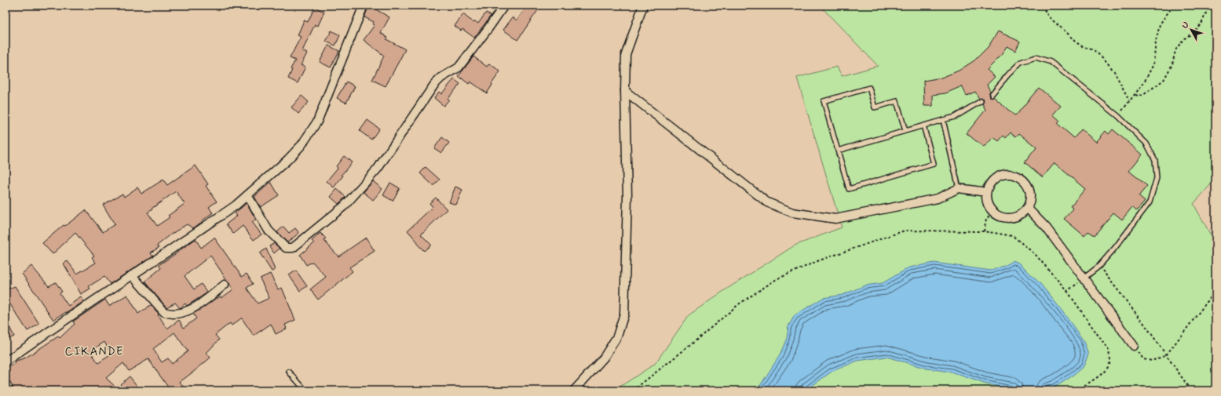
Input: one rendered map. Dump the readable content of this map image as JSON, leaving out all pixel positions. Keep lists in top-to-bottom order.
{
  "districts": ["CIKANDE"],
  "north": "top left"
}
